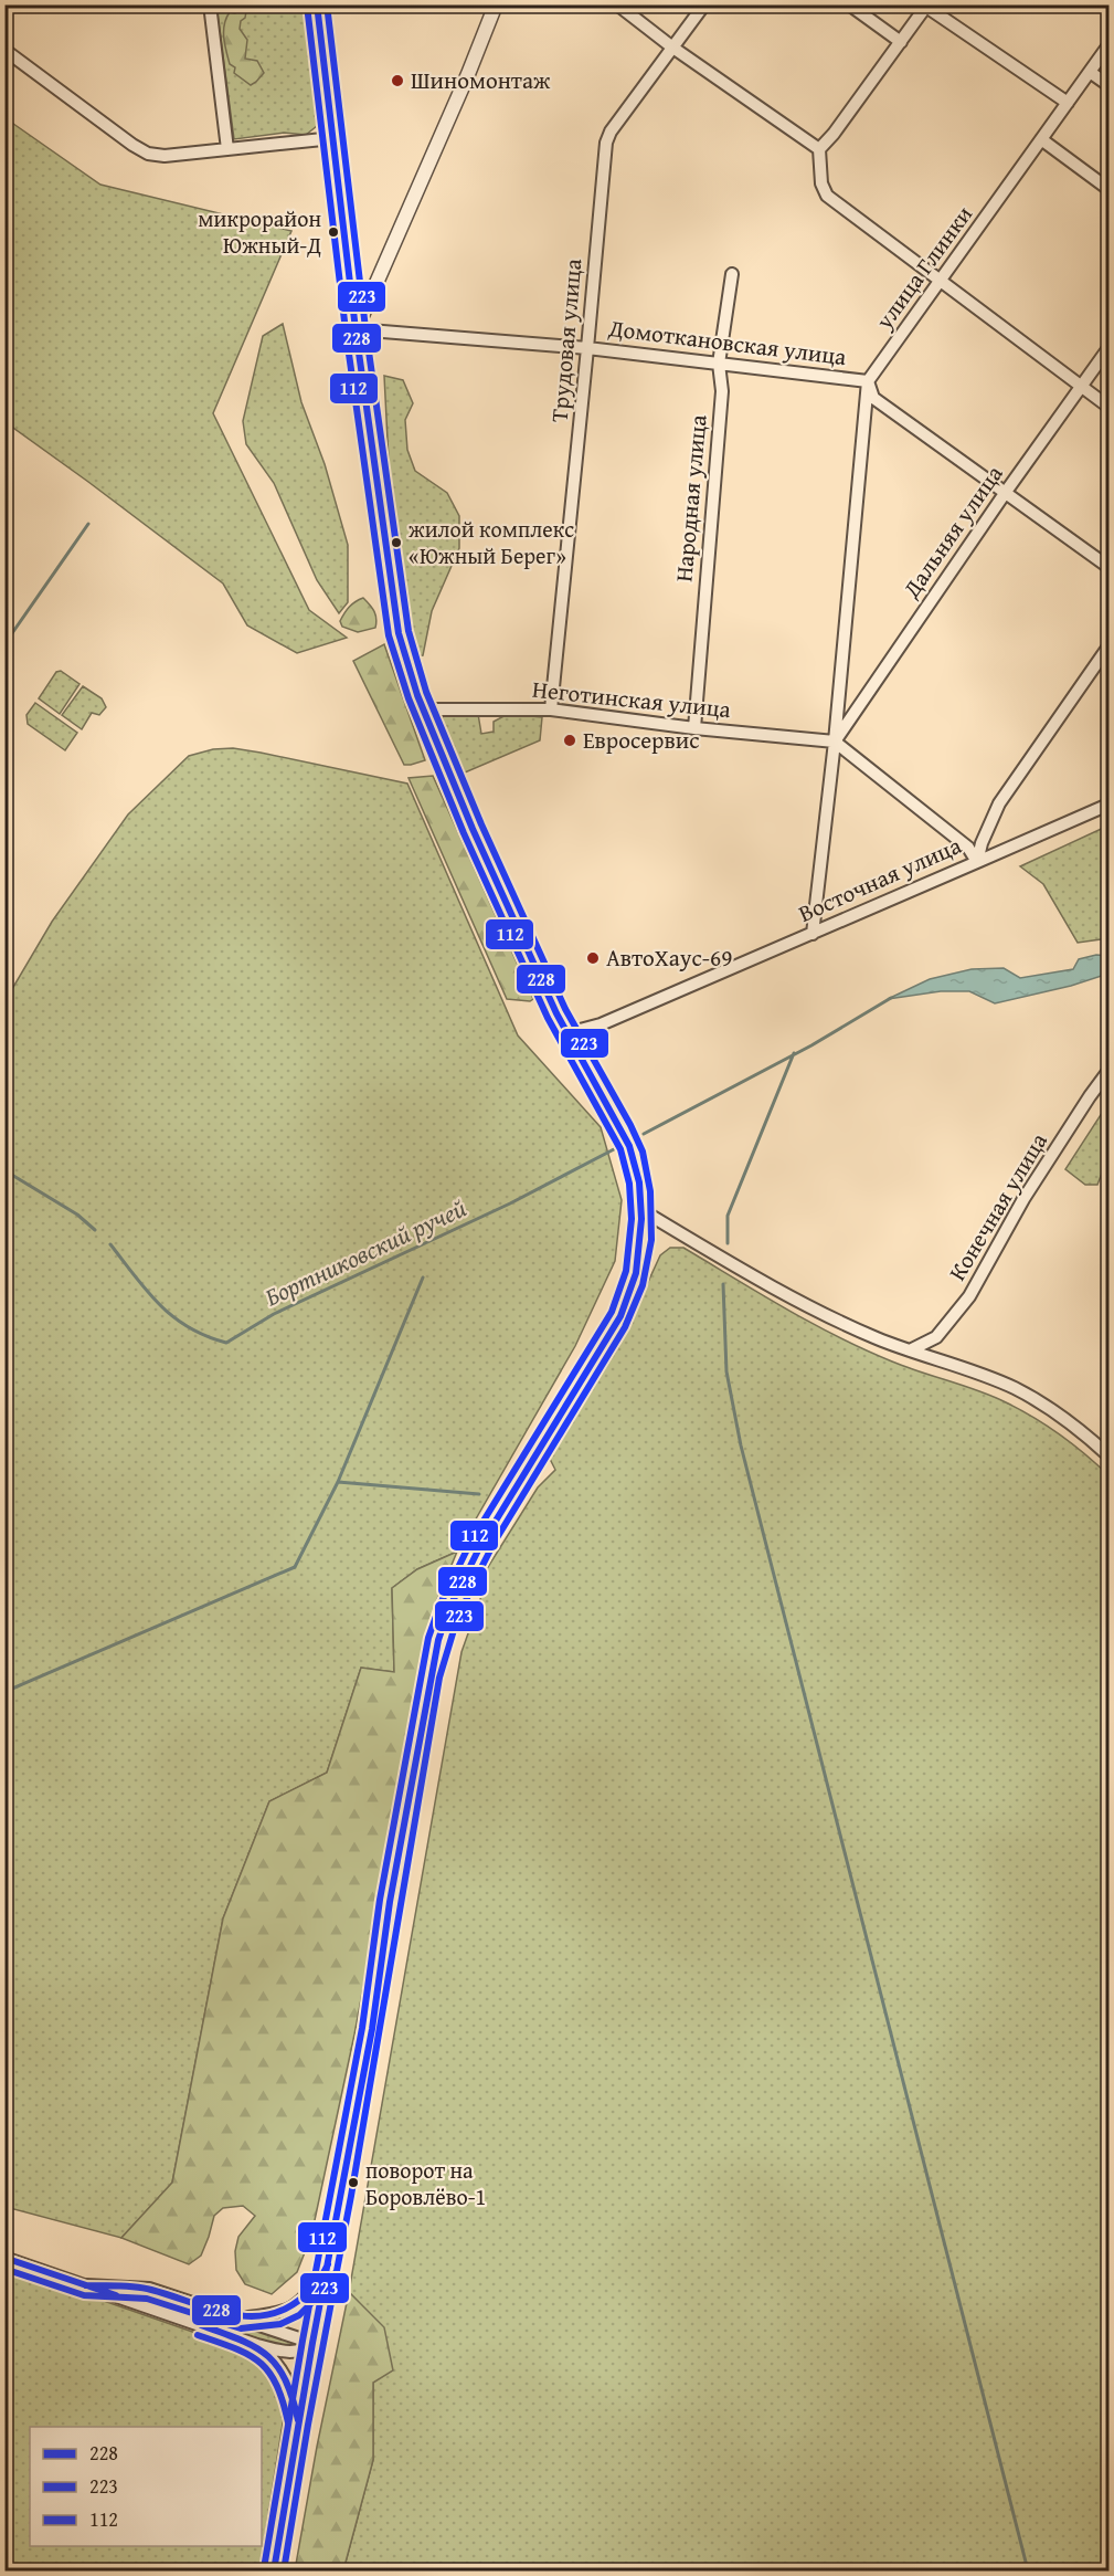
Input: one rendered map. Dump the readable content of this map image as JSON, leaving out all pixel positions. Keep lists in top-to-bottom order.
{
  "streets": {
    "street": [
      "улица Глинки",
      "Трудовая улица",
      "Домоткановская улица",
      "Народная улица",
      "Дальняя улица",
      "Неготинская улица",
      "Восточная улица",
      "Конечная улица"
    ]
  },
  "crossings": [
    ["улица Глинки", "Домоткановская улица"],
    ["Трудовая улица", "Домоткановская улица"],
    ["Трудовая улица", "Неготинская улица"],
    ["Домоткановская улица", "Народная улица"],
    ["Домоткановская улица", "Дальняя улица"],
    ["Народная улица", "Неготинская улица"],
    ["Дальняя улица", "Неготинская улица"]
  ],
  "water": ["Бортниковский ручей"],
  "places": [
    "Шиномонтаж",
    "микрорайон Южный-Д",
    "жилой комплекс «Южный Берег»",
    "Евросервис",
    "АвтоХаус-69",
    "поворот на Боровлёво-1"
  ],
  "lines": ["transit line 228", "transit line 223", "transit line 112"],
  "legend": ["228", "223", "112"]
}
